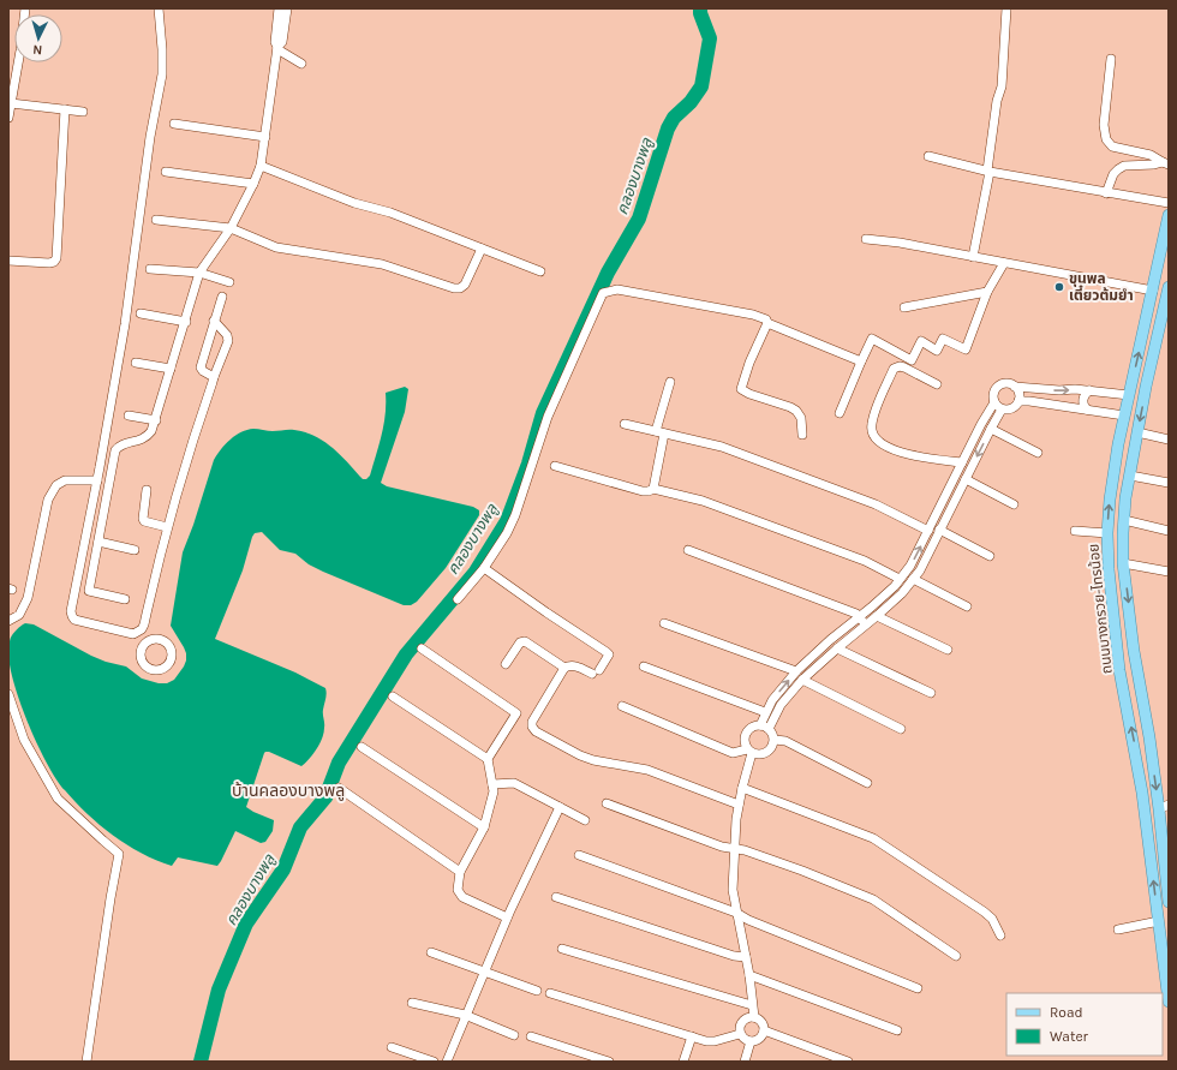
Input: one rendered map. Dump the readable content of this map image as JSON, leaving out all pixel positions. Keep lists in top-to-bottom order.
{
  "streets": {
    "main road": ["ถนนบางกรวย-ไทรน้อย"]
  },
  "districts": ["บ้านคลองบางพลู"],
  "water": ["คลองบางพลู"],
  "places": ["ขุนพล เตี๋ยวต้มยำ"],
  "legend": ["Road", "Water"],
  "north": "bottom"
}
